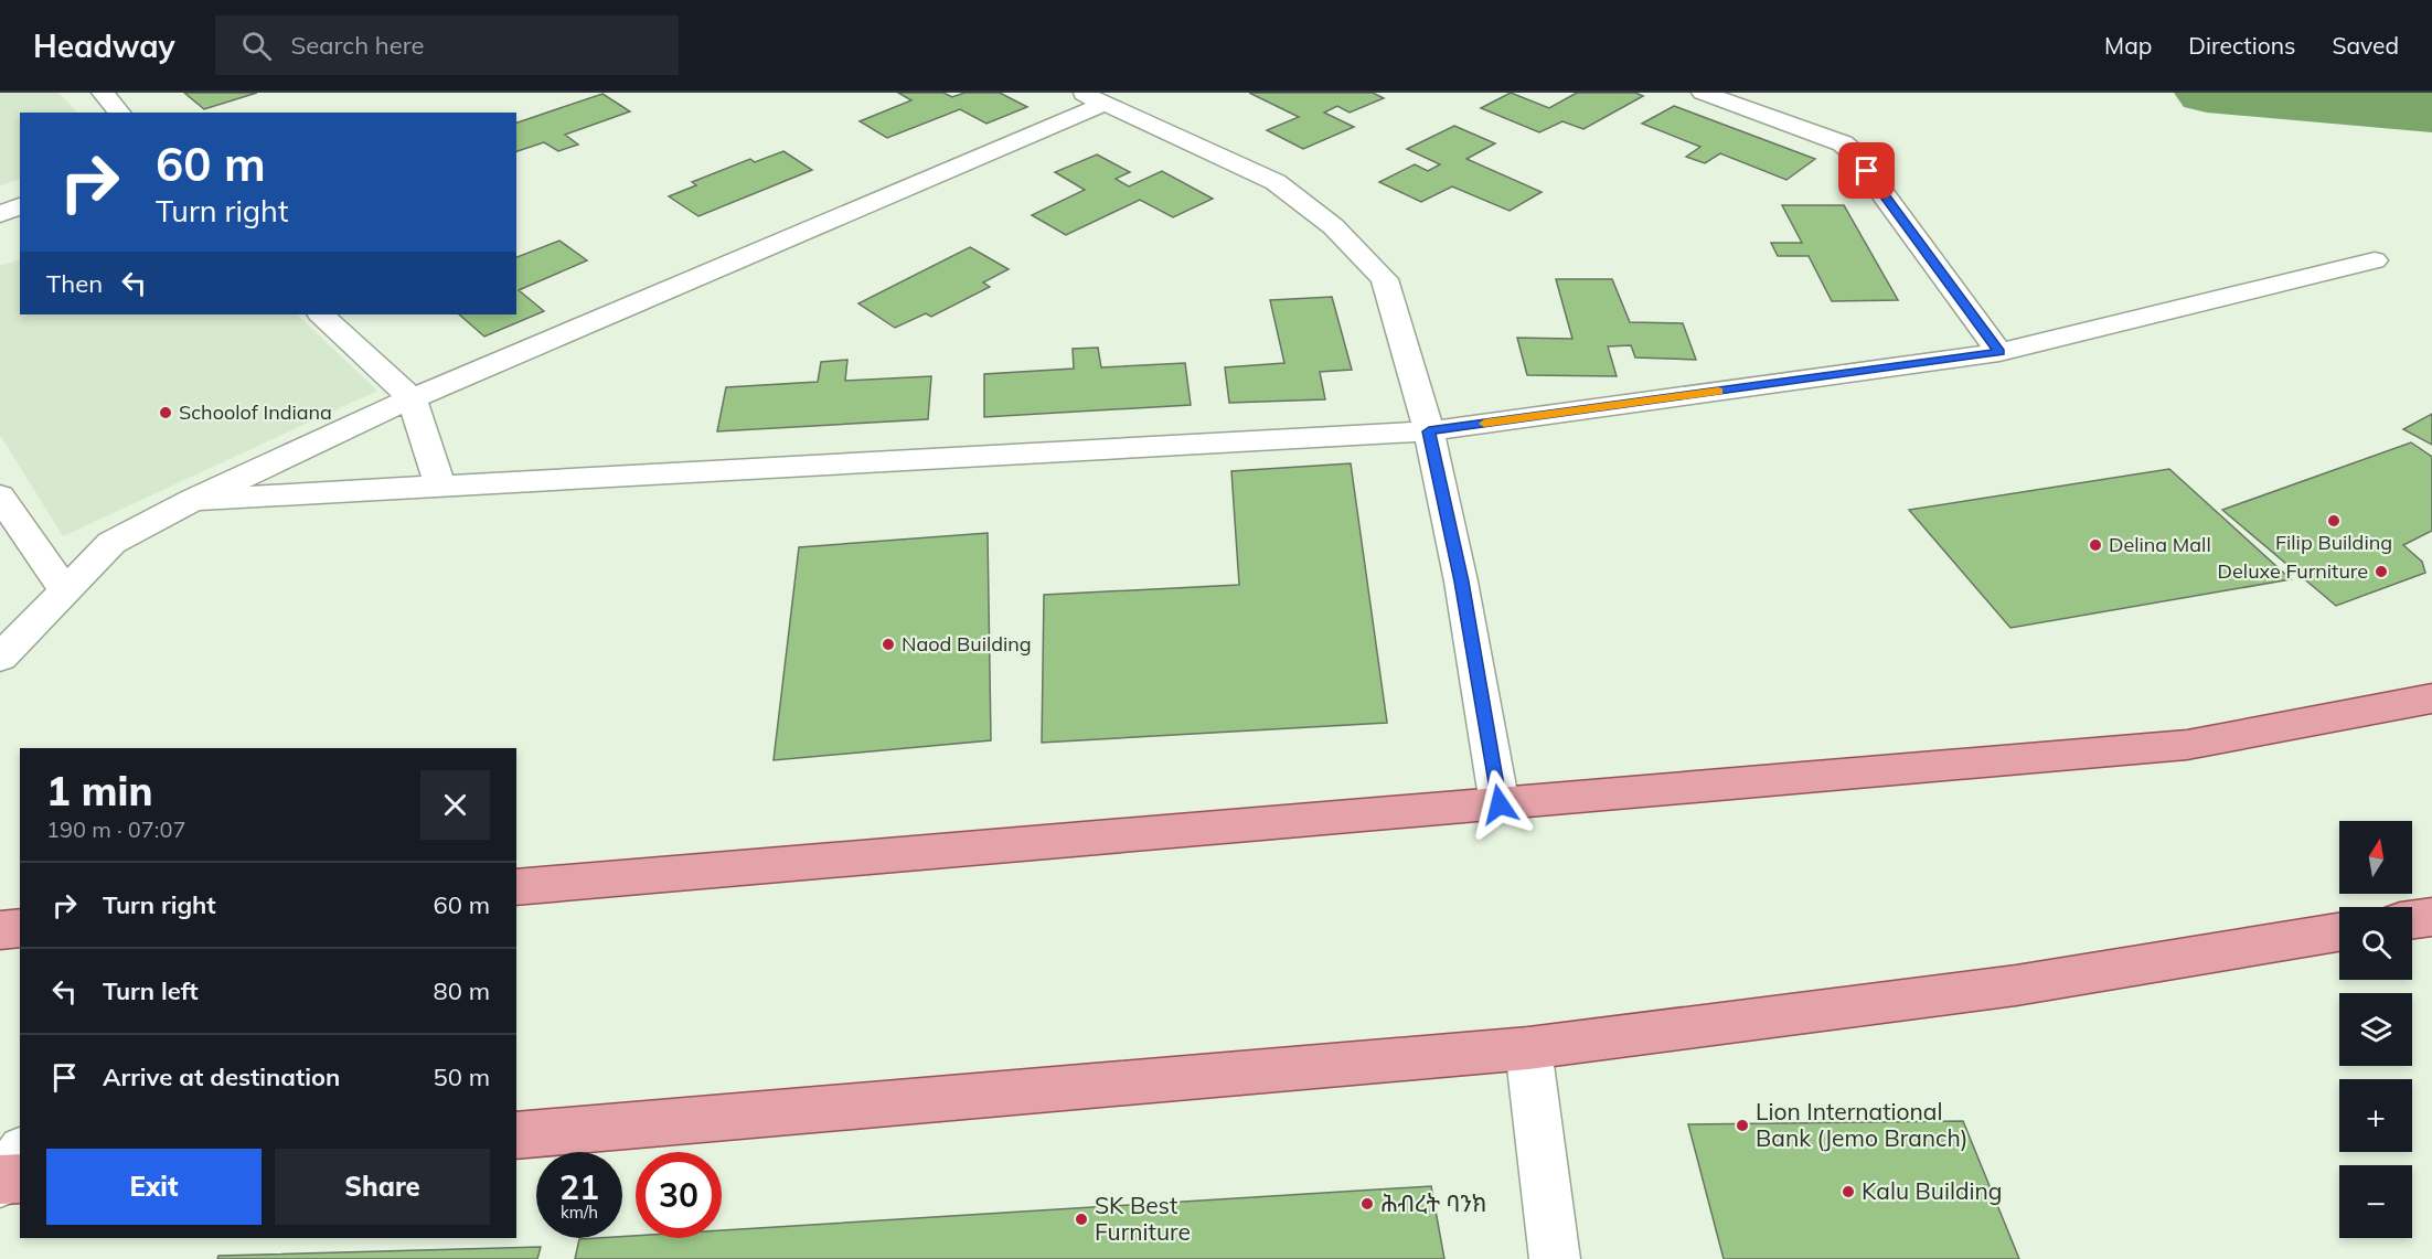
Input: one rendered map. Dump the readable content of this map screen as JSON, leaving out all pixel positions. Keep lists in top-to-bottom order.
{
  "places": [
    "Schoolof Indiana",
    "Filip Building",
    "Delina Mall",
    "Deluxe Furniture",
    "Naod Building",
    "Lion International Bank (Jemo Branch)",
    "Kalu Building",
    "ሕብረት ባንክ",
    "SK Best Furniture"
  ],
  "north": "top",
  "page": {
    "header": "Headway",
    "search": "Search here",
    "nav": ["Map", "Directions", "Saved"],
    "turn": ["60 m", "Turn right"],
    "then": "Then",
    "heading": ["1 min", "190 m · 07:07"],
    "map_buttons": ["+", "−"],
    "list": [
      {
        "name": "Turn right",
        "value": "60 m"
      },
      {
        "name": "Turn left",
        "value": "80 m"
      },
      {
        "name": "Arrive at destination",
        "value": "50 m"
      }
    ],
    "buttons": ["Exit", "Share"],
    "speed": "21 km/h",
    "limit": "30"
  }
}
